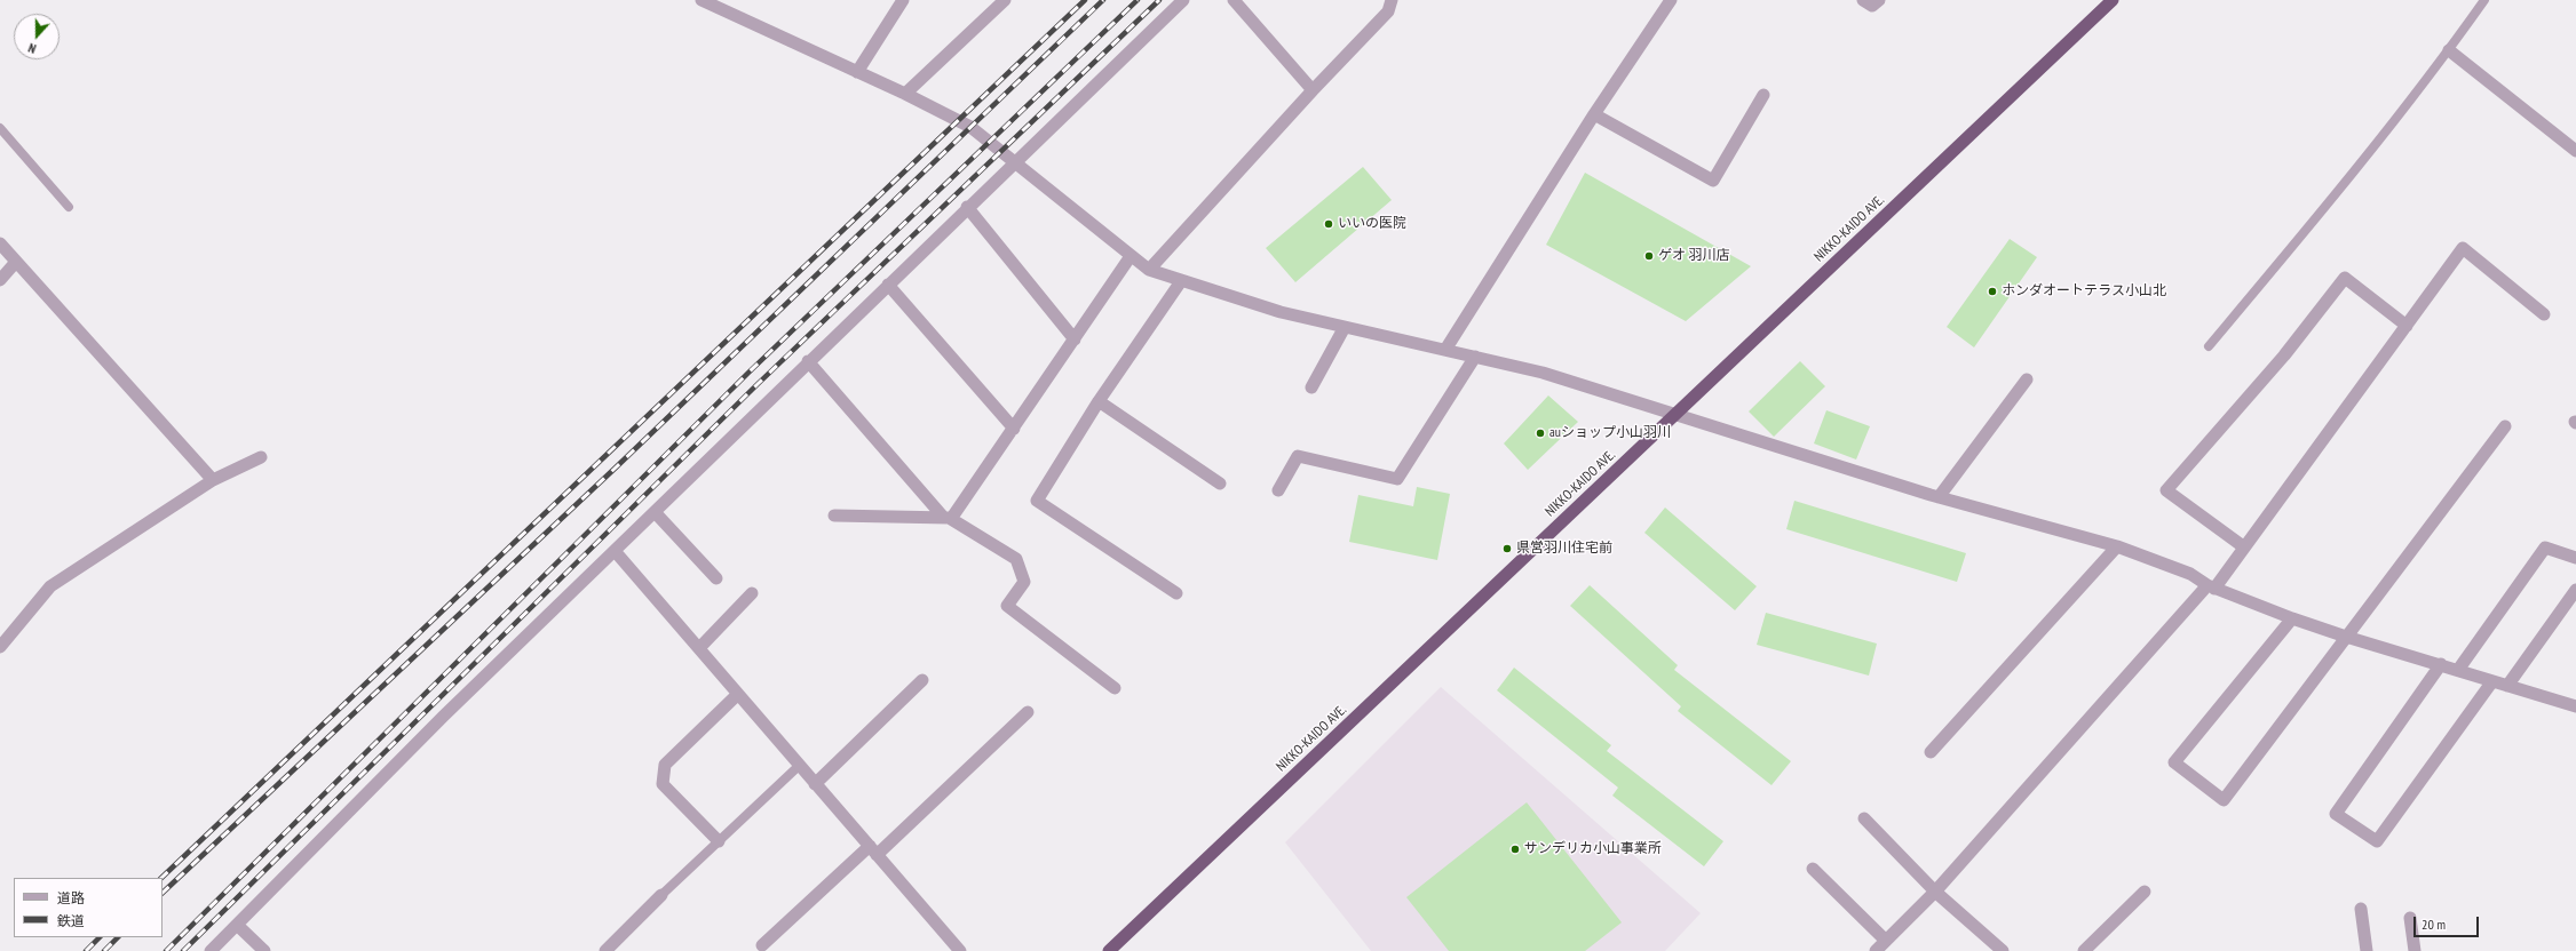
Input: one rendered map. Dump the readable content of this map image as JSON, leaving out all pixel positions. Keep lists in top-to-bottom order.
{
  "streets": {
    "highway": ["NIKKO-KAIDO AVE."]
  },
  "places": [
    "いいの医院",
    "ゲオ 羽川店",
    "ホンダオートテラス小山北",
    "auショップ小山羽川",
    "県営羽川住宅前",
    "サンデリカ小山事業所"
  ],
  "legend": ["道路", "鉄道"],
  "scale_bar": "20 m",
  "north": "bottom"
}
